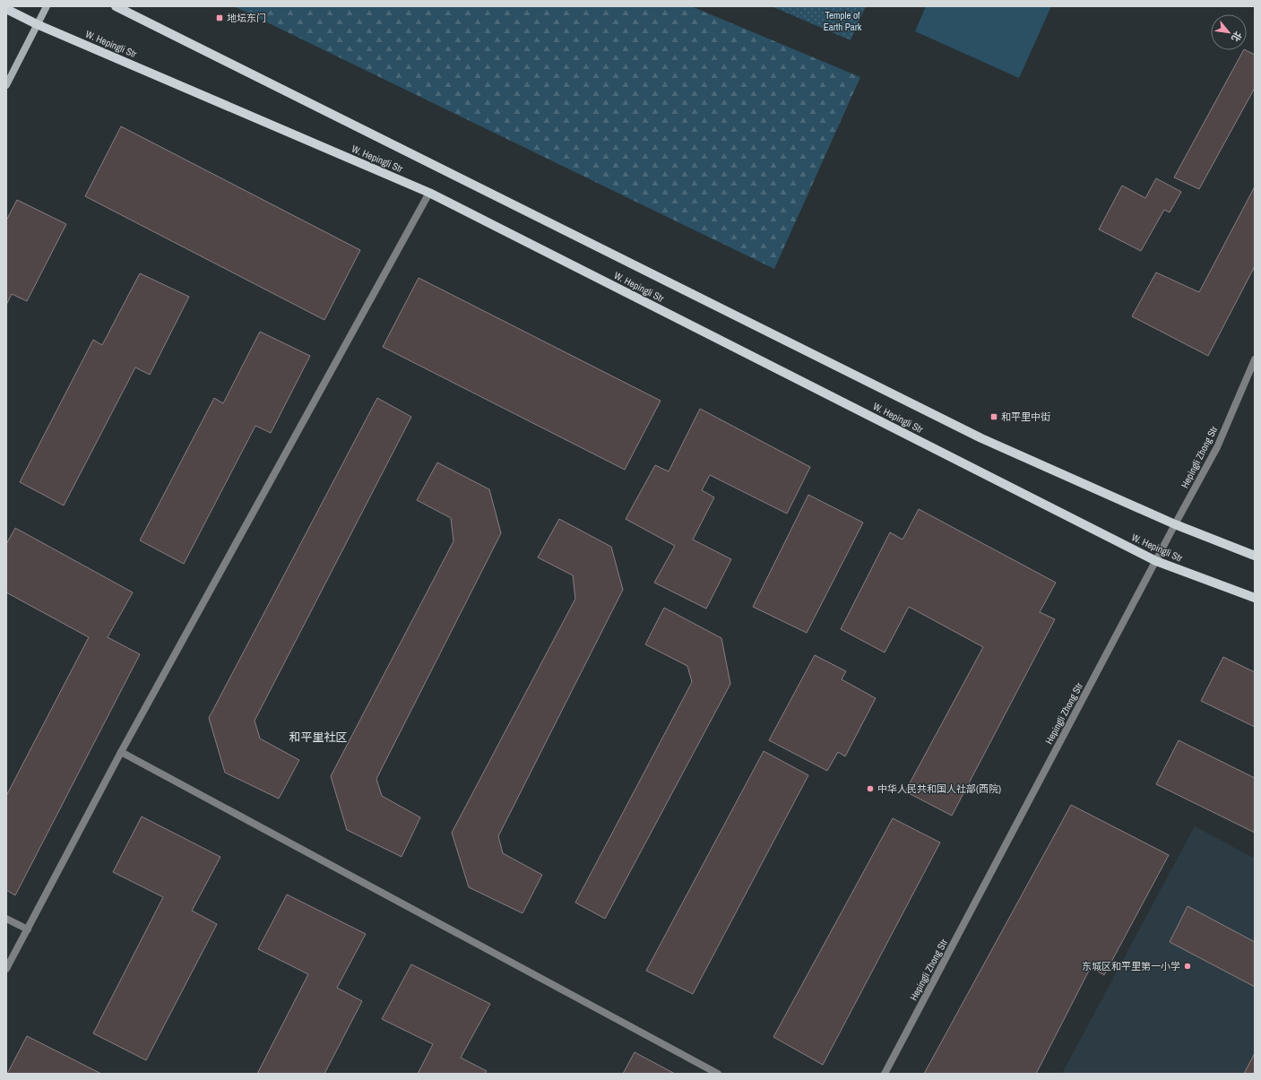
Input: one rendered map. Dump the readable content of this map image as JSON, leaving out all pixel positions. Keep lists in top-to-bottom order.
{
  "streets": {
    "main road": ["W. Hepingli Str"],
    "street": ["Hepingli Zhong Str"]
  },
  "crossings": [
    ["W. Hepingli Str", "Hepingli Zhong Str"]
  ],
  "districts": ["和平里社区"],
  "parks": ["Temple of Earth Park"],
  "places": {
    "transit": ["地坛东门", "和平里中街"],
    "other": ["中华人民共和国人社部(西院)", "东城区和平里第一小学"]
  },
  "north": "bottom right"
}
